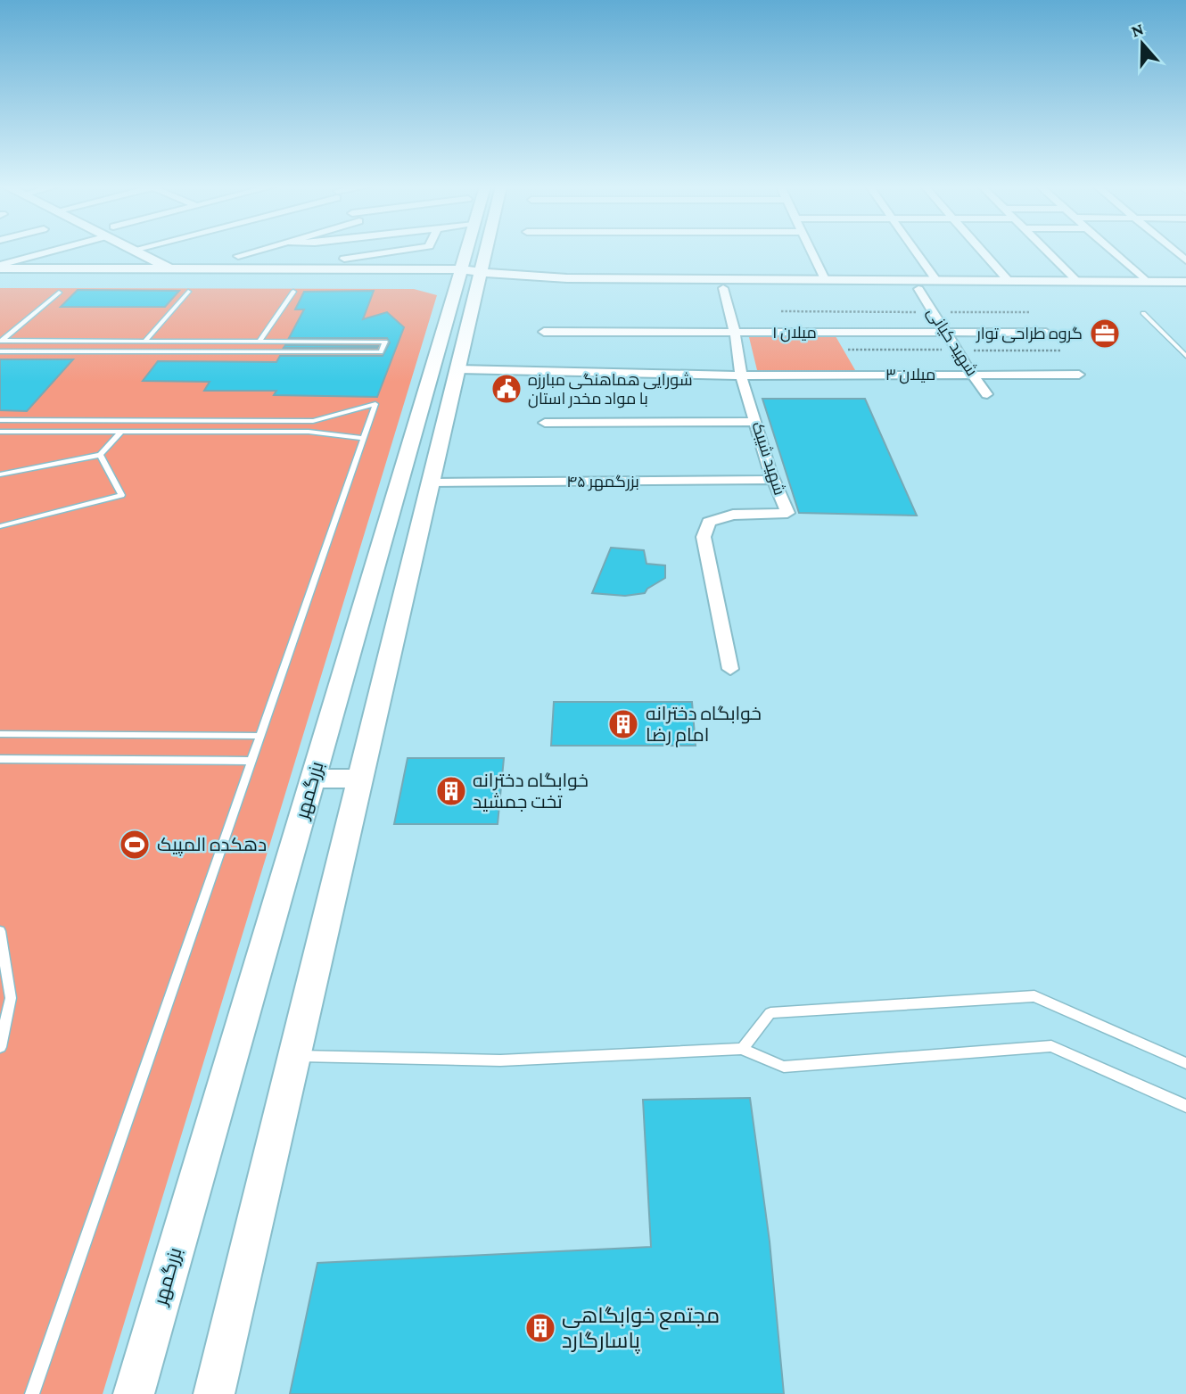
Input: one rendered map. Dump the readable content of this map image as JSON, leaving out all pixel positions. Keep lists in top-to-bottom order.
{
  "streets": {
    "street": [
      "میلان ۱",
      "شهید کیانی",
      "میلان ۳",
      "شهید شیبک",
      "بزرگمهر ۴۵",
      "بزرگمهر"
    ]
  },
  "crossings": [
    ["میلان ۱", "شهید کیانی"],
    ["میلان ۱", "شهید شیبک"],
    ["شهید کیانی", "میلان ۳"],
    ["میلان ۳", "شهید شیبک"],
    ["میلان ۳", "بزرگمهر"],
    ["شهید شیبک", "بزرگمهر ۴۵"],
    ["بزرگمهر ۴۵", "بزرگمهر"]
  ],
  "places": {
    "office": ["گروه طراحی توار"],
    "public building": ["شورایی هماهنگی مبارزه با مواد مخدر استان"],
    "building": ["خوابگاه دخترانه امام رضا", "خوابگاه دخترانه تخت جمشید", "مجتمع خوابگاهی پاسارگارد"],
    "sports": ["دهکده المپیک"]
  },
  "north": "top"
}
